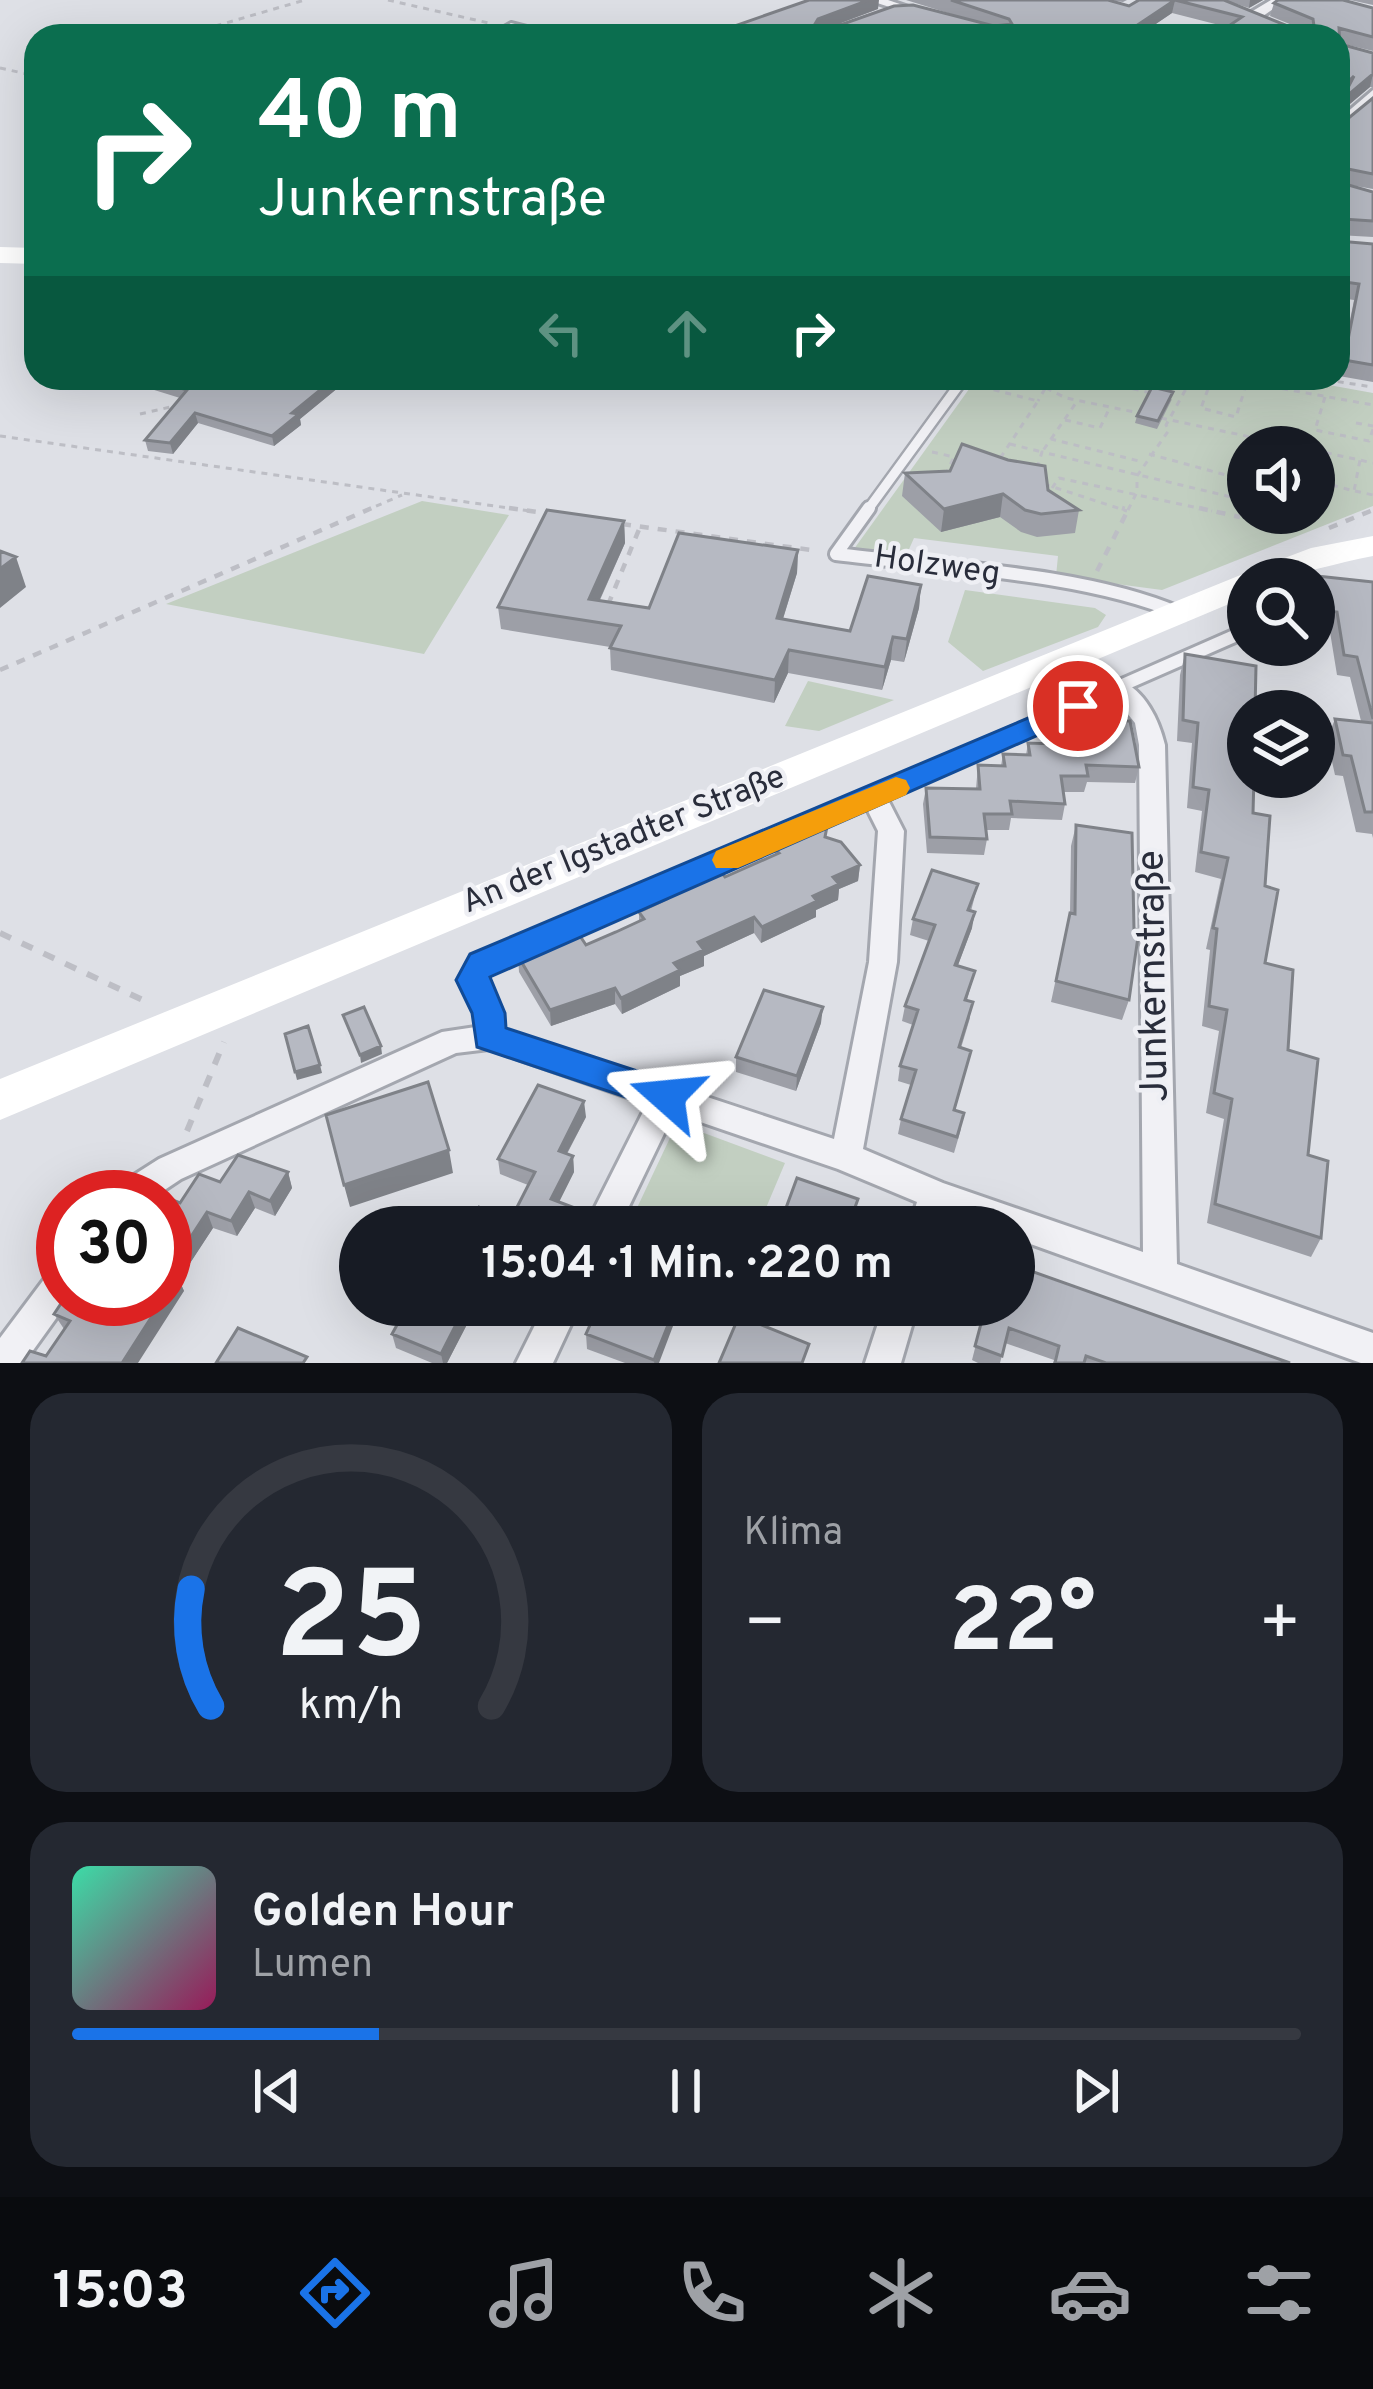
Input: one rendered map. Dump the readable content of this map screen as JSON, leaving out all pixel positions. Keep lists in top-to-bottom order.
{
  "streets": {
    "street": ["An der Igstadter Straße", "Junkernstraße"],
    "lane": ["Holzweg"]
  },
  "crossings": [
    ["Holzweg", "An der Igstadter Straße"]
  ],
  "page": {
    "turn": ["40 m", "Junkernstraße"],
    "limit": "30",
    "trip": "15:04 · 1 Min. · 220 m",
    "tile": "Klima",
    "heat": ["−", "22°", "+"],
    "song": ["Golden Hour", "Lumen"],
    "tabs": "15:03",
    "gauge": ["25", "km/h"]
  }
}
